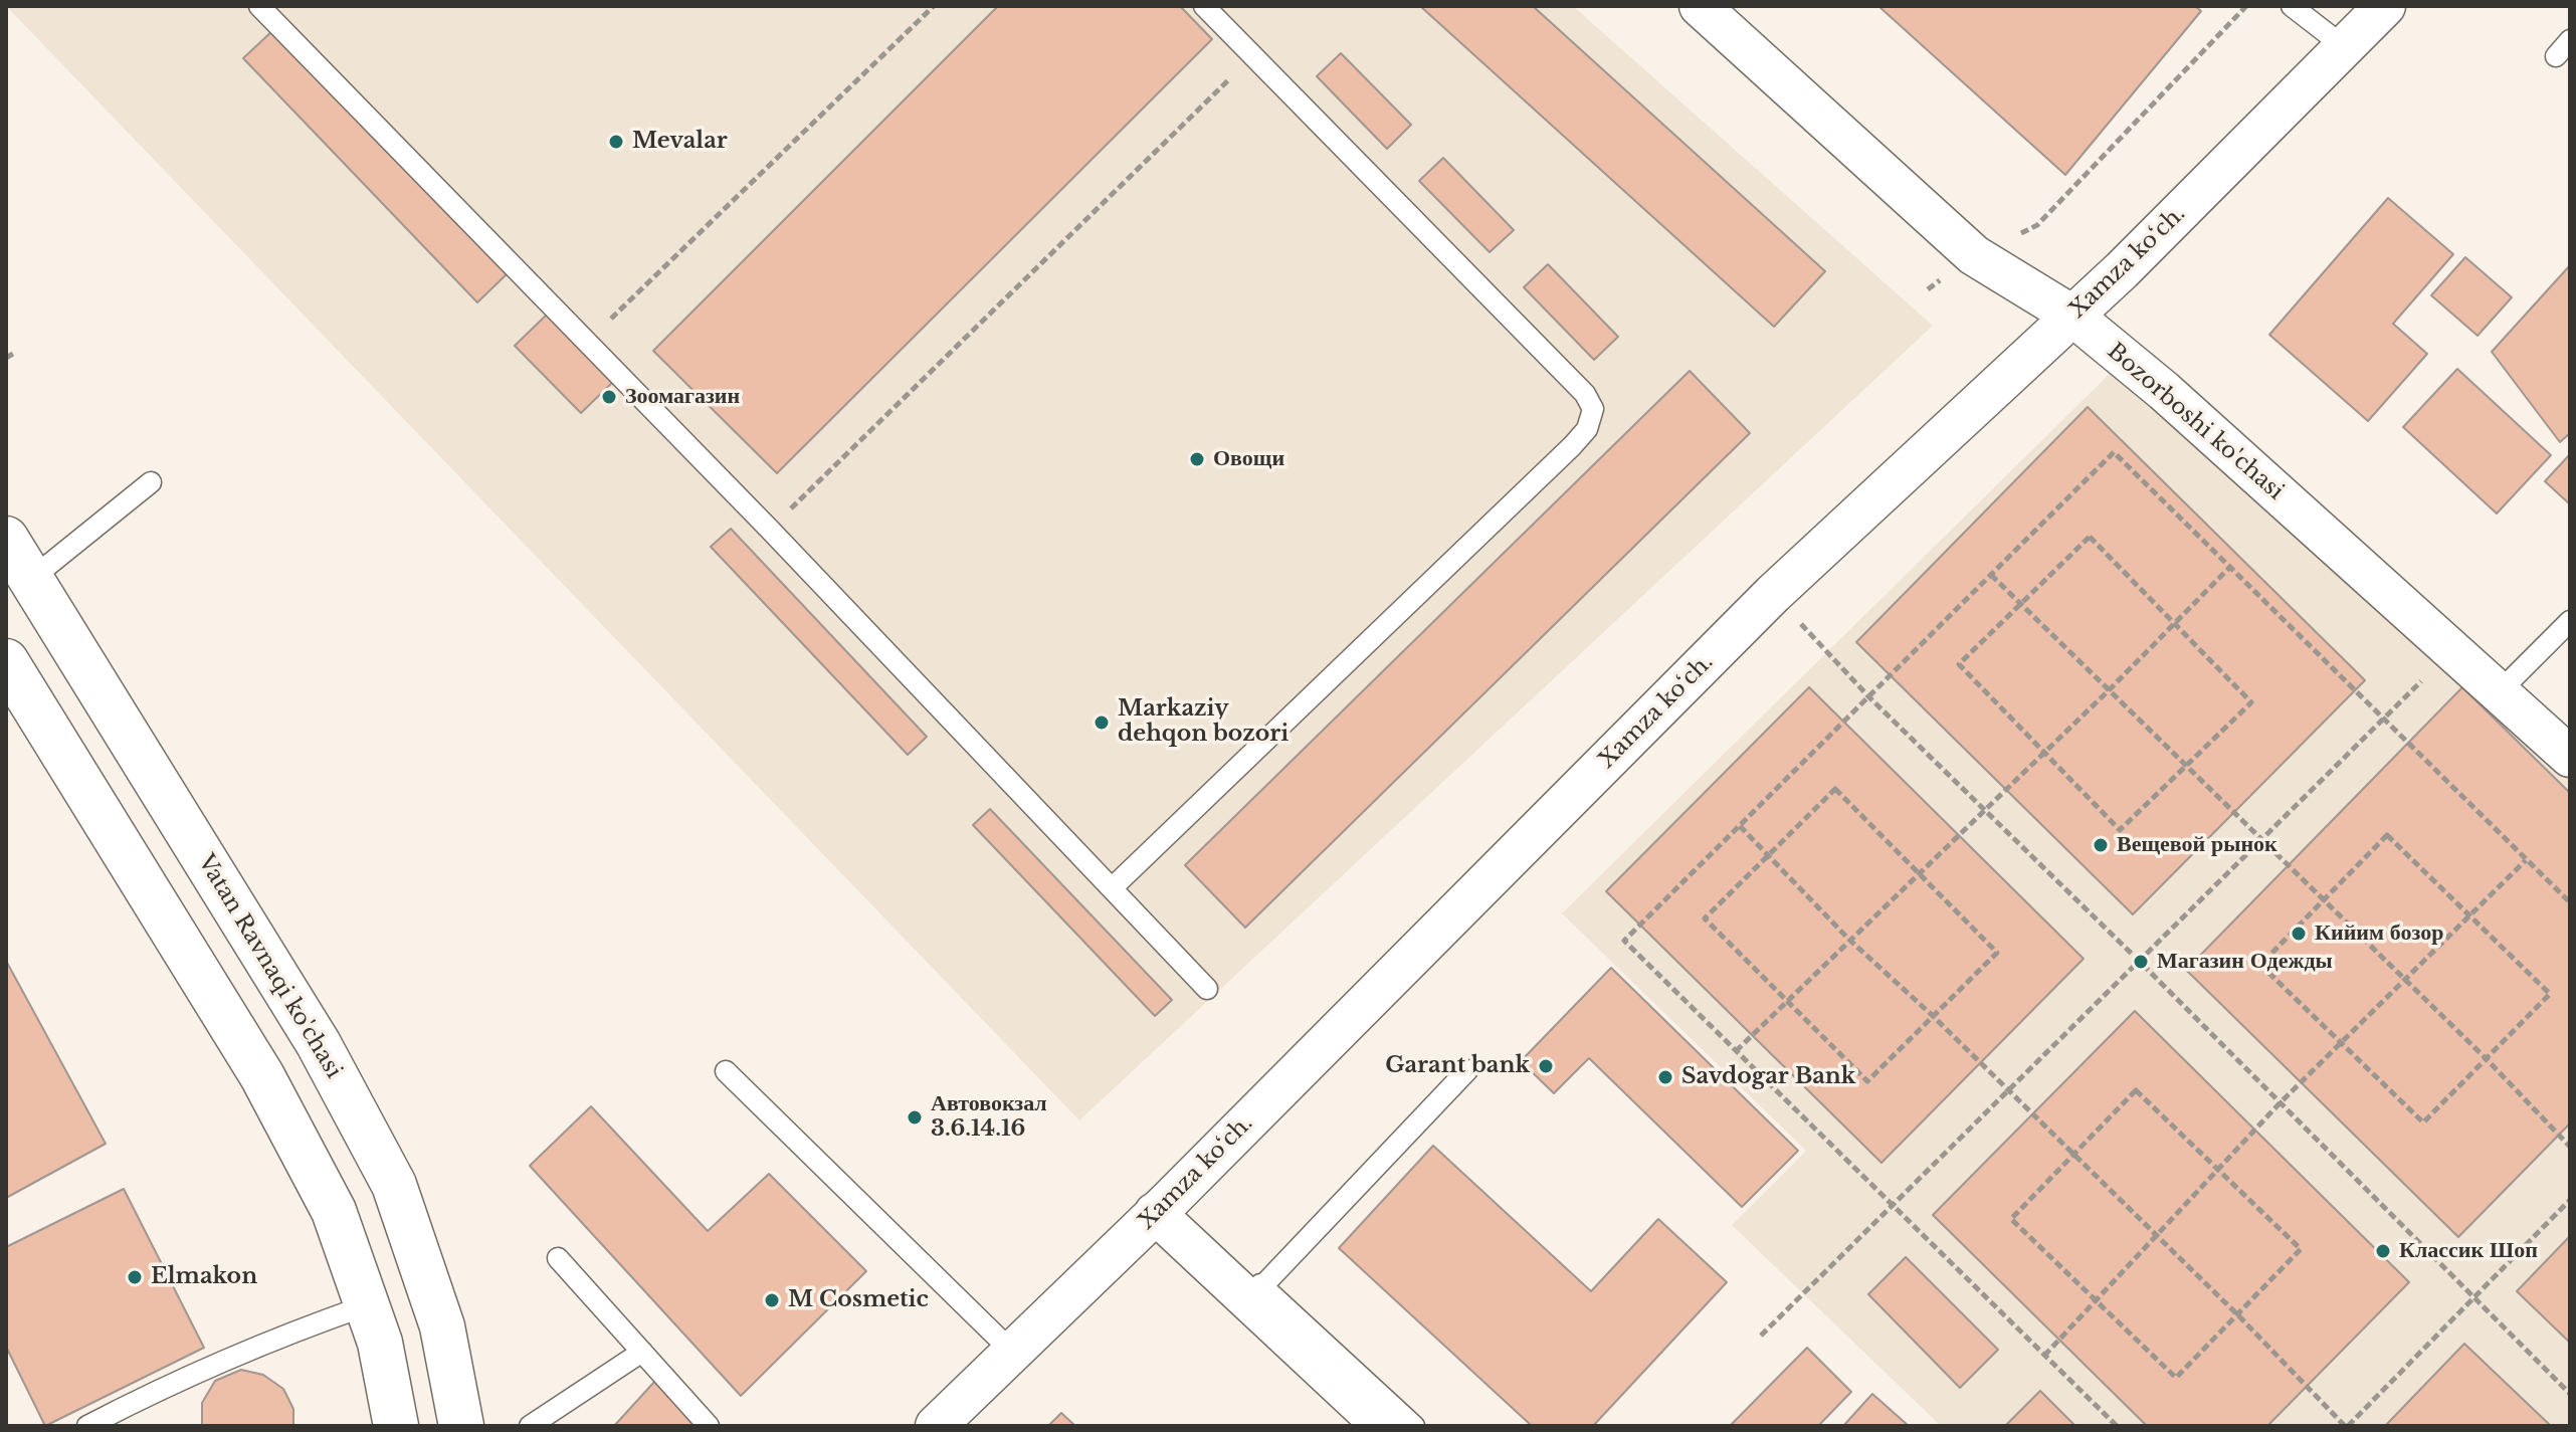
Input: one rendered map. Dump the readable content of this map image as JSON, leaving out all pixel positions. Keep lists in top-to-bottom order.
{
  "streets": {
    "main road": ["Vatan Ravnaqi ko'chasi"],
    "street": ["Xamza ko‘ch.", "Bozorboshi ko'chasi"]
  },
  "crossings": [
    ["Xamza ko‘ch.", "Bozorboshi ko'chasi"]
  ],
  "places": [
    "Mevalar",
    "Зоомагазин",
    "Овощи",
    "Markaziy dehqon bozori",
    "Вещевой рынок",
    "Кийим бозор",
    "Магазин Одежды",
    "Garant bank",
    "Savdogar Bank",
    "Автовокзал 3.6.14.16",
    "Классик Шоп",
    "Elmakon",
    "M Cosmetic"
  ]
}
